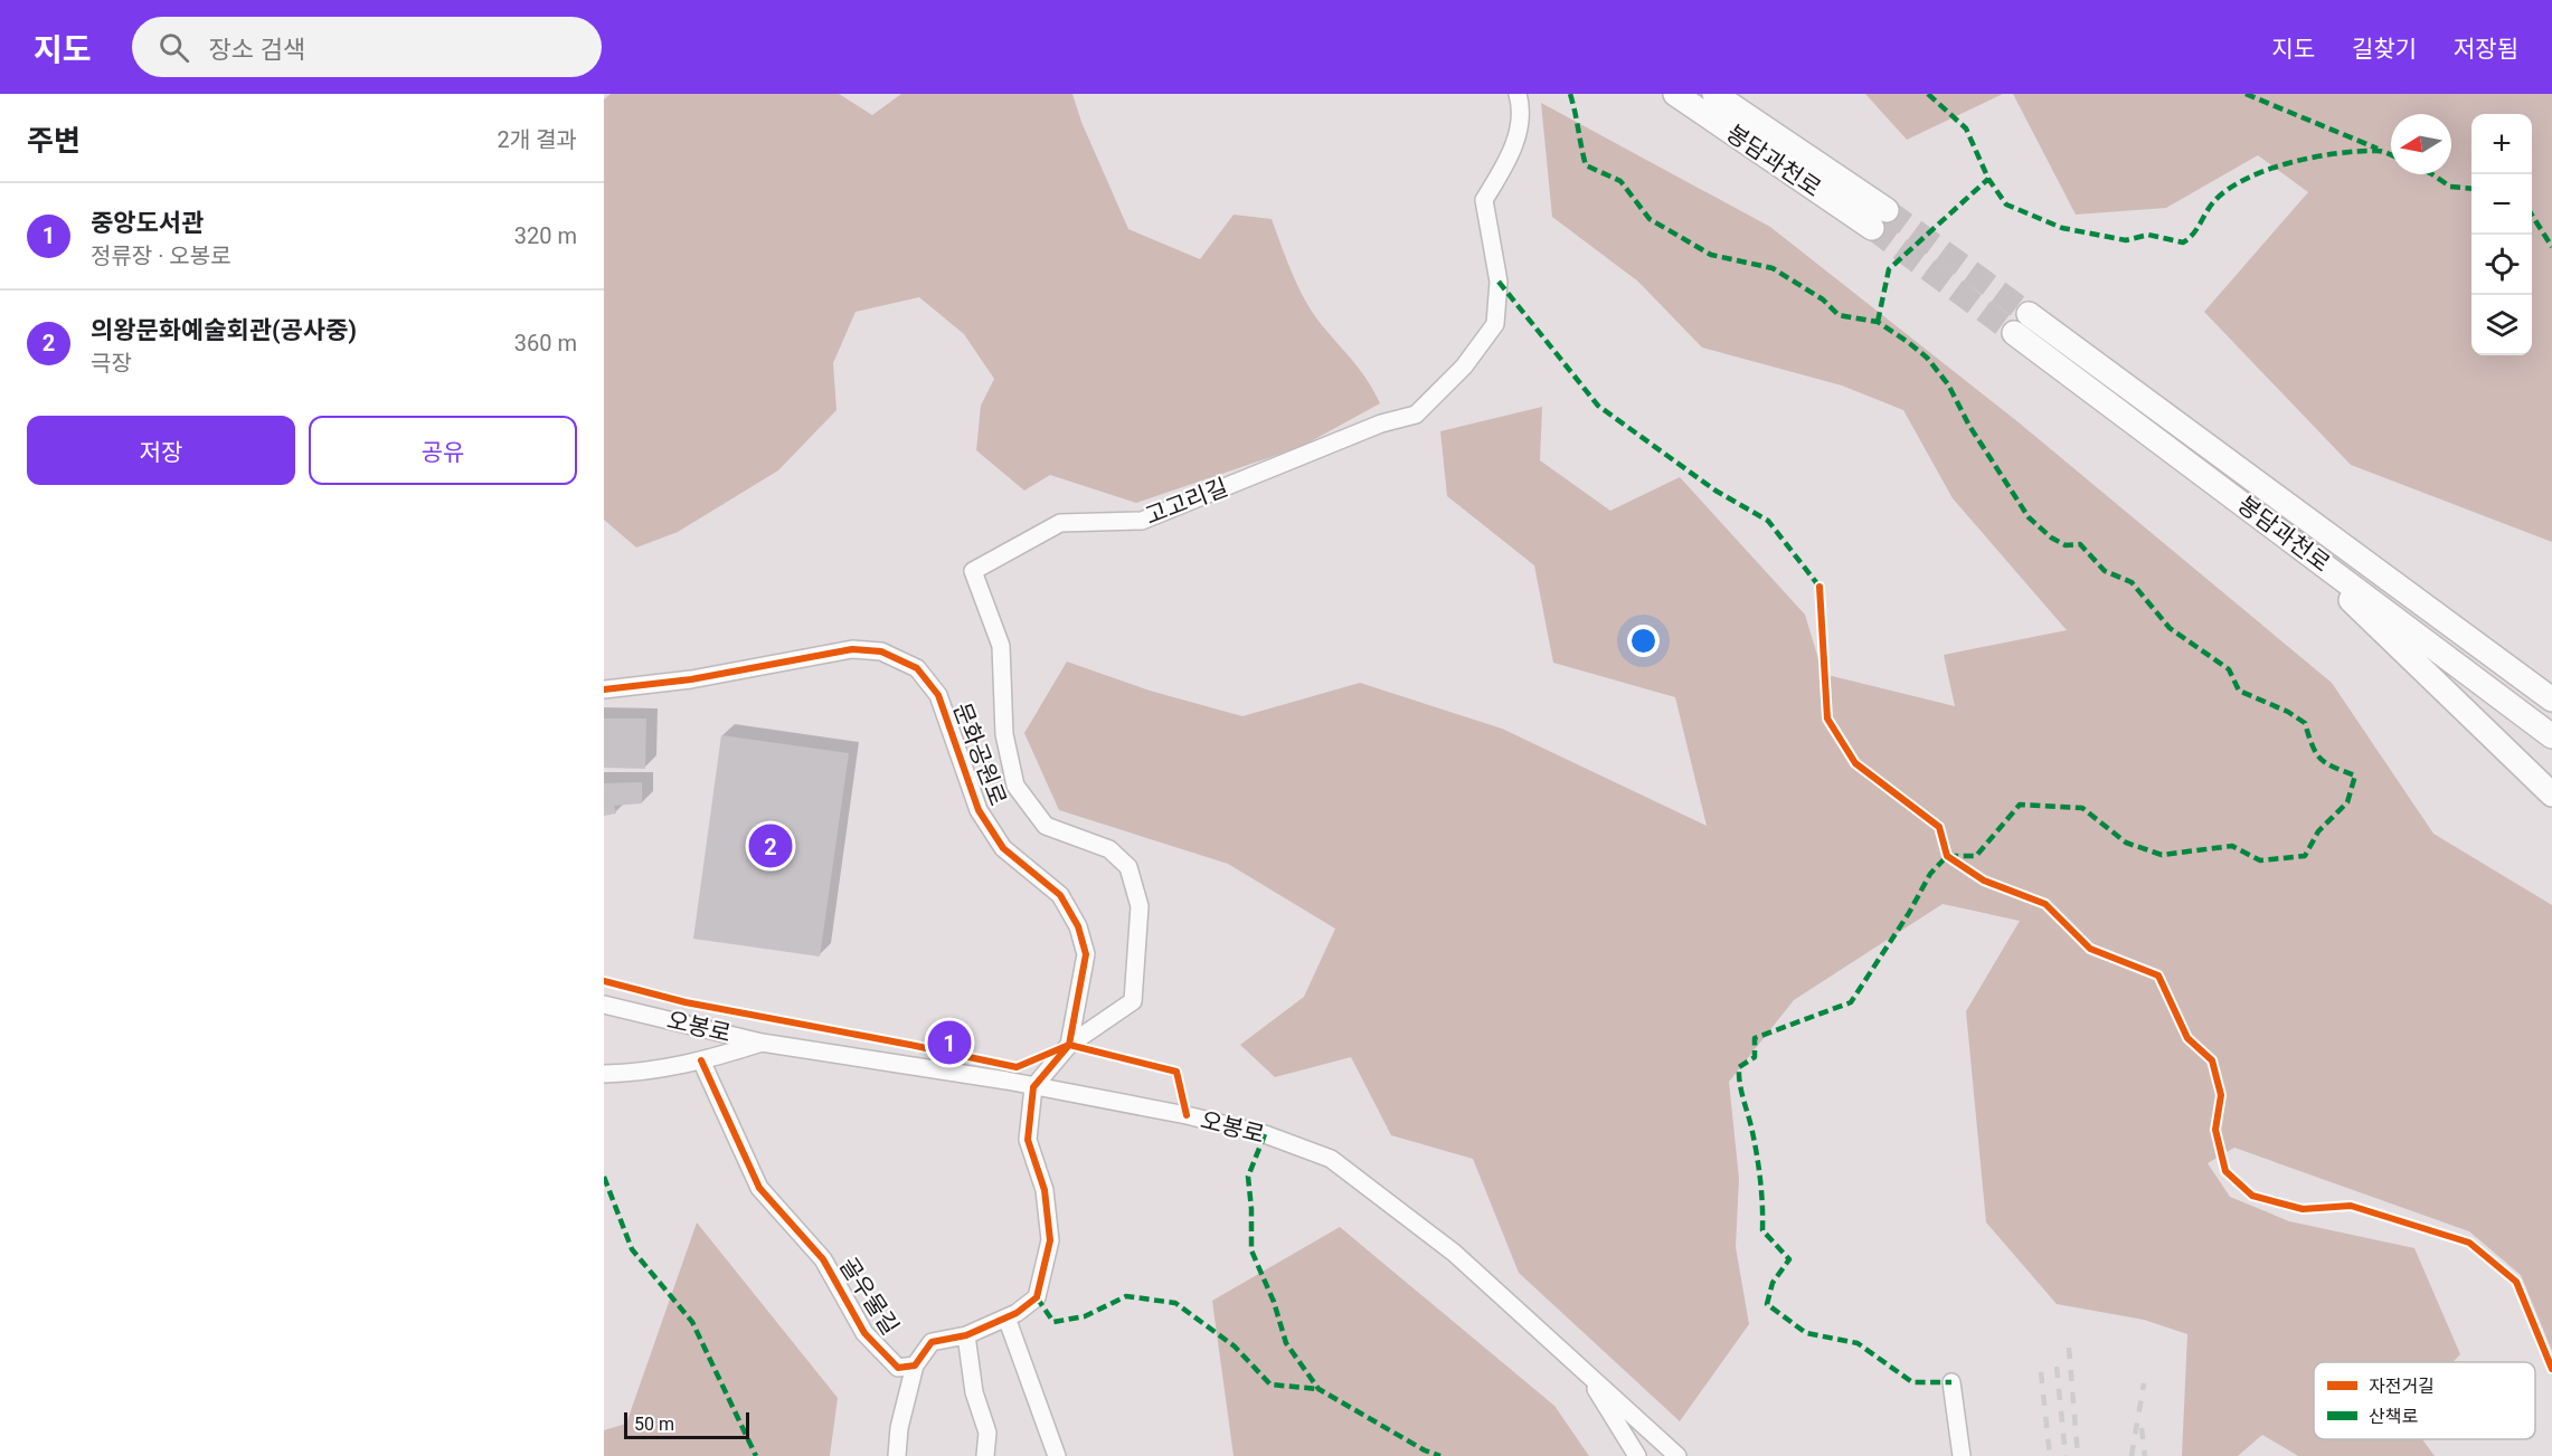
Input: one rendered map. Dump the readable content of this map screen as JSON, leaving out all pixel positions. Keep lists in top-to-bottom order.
{
  "streets": {
    "highway": ["봉담과천로"],
    "street": [
      "고고리길",
      "문화공원로",
      "오봉로",
      "골우물길"
    ]
  },
  "crossings": [
    ["고고리길", "문화공원로"],
    ["문화공원로", "오봉로"],
    ["문화공원로", "골우물길"],
    ["오봉로", "골우물길"]
  ],
  "legend": ["자전거길", "산책로"],
  "scale_bar": "50 m",
  "north": "left",
  "page": {
    "header": "지도",
    "search": "장소 검색",
    "nav": ["지도", "길찾기", "저장됨"],
    "heading": ["주변", "2개 결과"],
    "map_buttons": ["+", "−"],
    "list": [
      {
        "mark": "1",
        "name": "중앙도서관",
        "note": "정류장 · 오봉로",
        "value": "320 m"
      },
      {
        "mark": "2",
        "name": "의왕문화예술회관(공사중)",
        "note": "극장",
        "value": "360 m"
      }
    ],
    "buttons": ["저장", "공유"],
    "pins": ["2", "1"],
    "scale": "50 m"
  }
}
